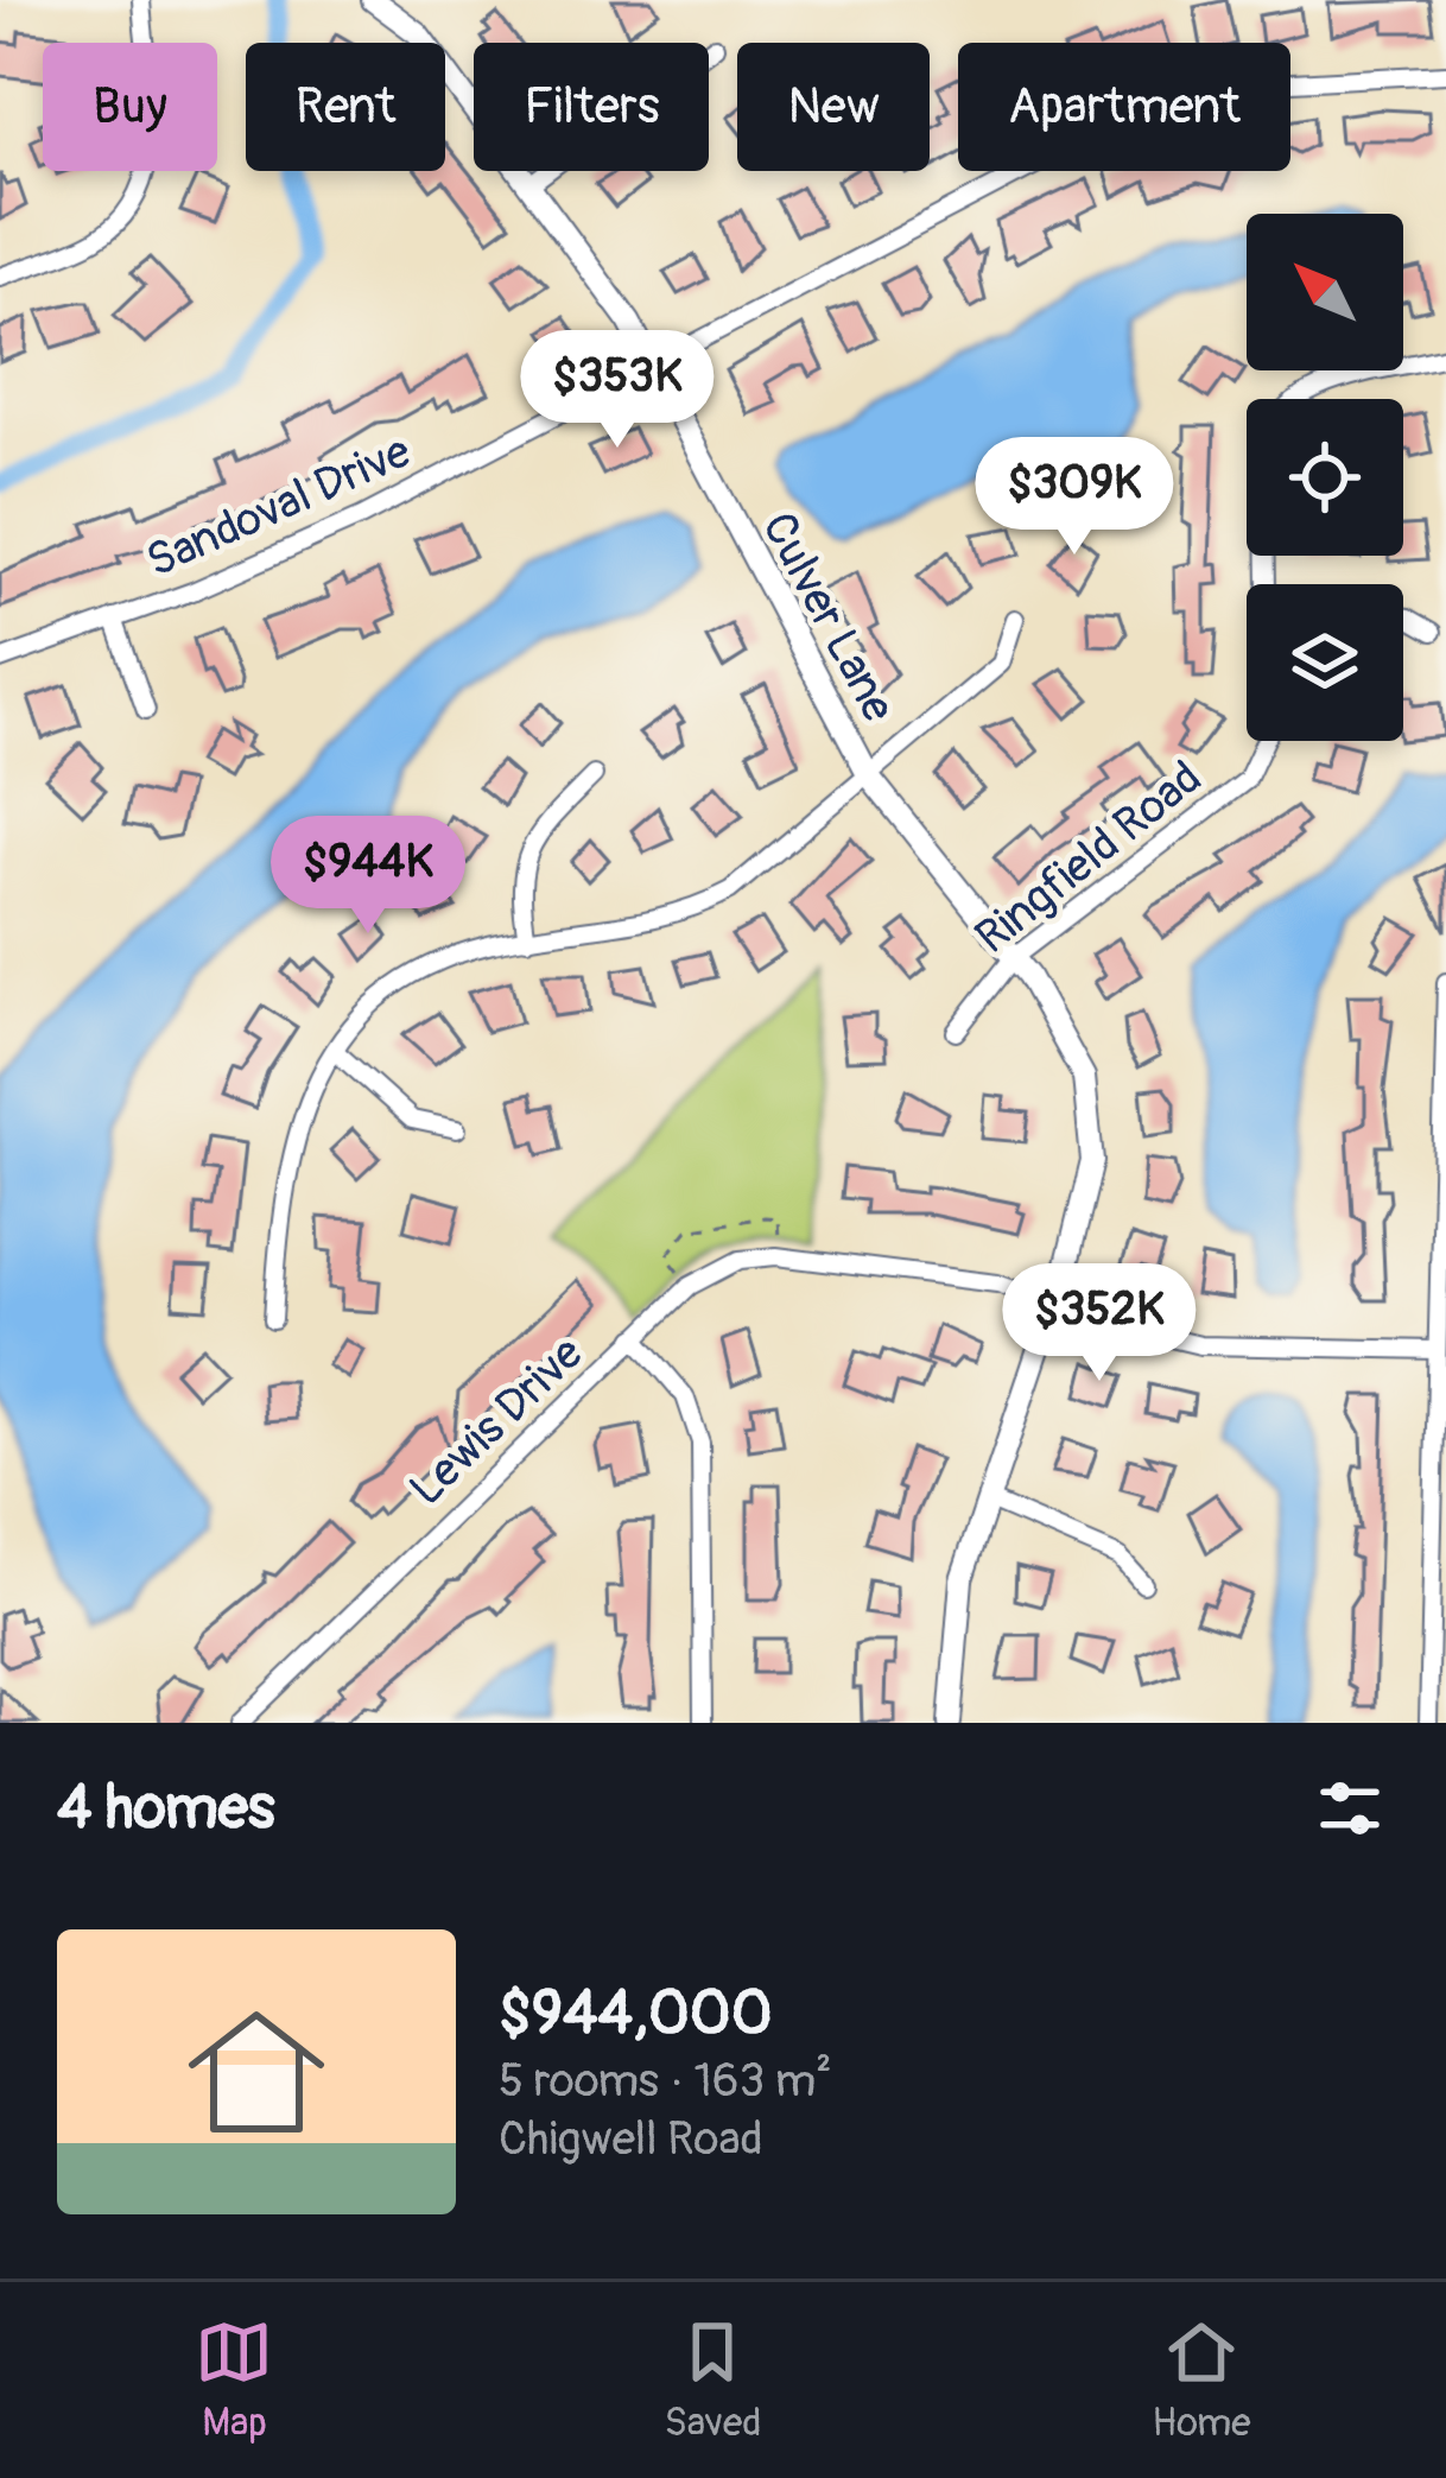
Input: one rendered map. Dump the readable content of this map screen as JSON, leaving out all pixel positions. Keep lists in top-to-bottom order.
{
  "streets": {
    "street": [
      "Sandoval Drive",
      "Culver Lane",
      "Ringfield Road",
      "Lewis Drive"
    ]
  },
  "crossings": [
    ["Sandoval Drive", "Culver Lane"],
    ["Culver Lane", "Ringfield Road"]
  ],
  "north": "top left",
  "page": {
    "chip": [
      "Buy",
      "Rent",
      "Filters",
      "New",
      "Apartment"
    ],
    "price": [
      "$353K",
      "$309K",
      "$944K",
      "$352K"
    ],
    "heading": "4 homes",
    "list": [
      {
        "name": "$944,000",
        "note": "5 rooms · 163 m² · Chigwell Road"
      }
    ],
    "tabs": ["Map", "Saved", "Home"]
  }
}
